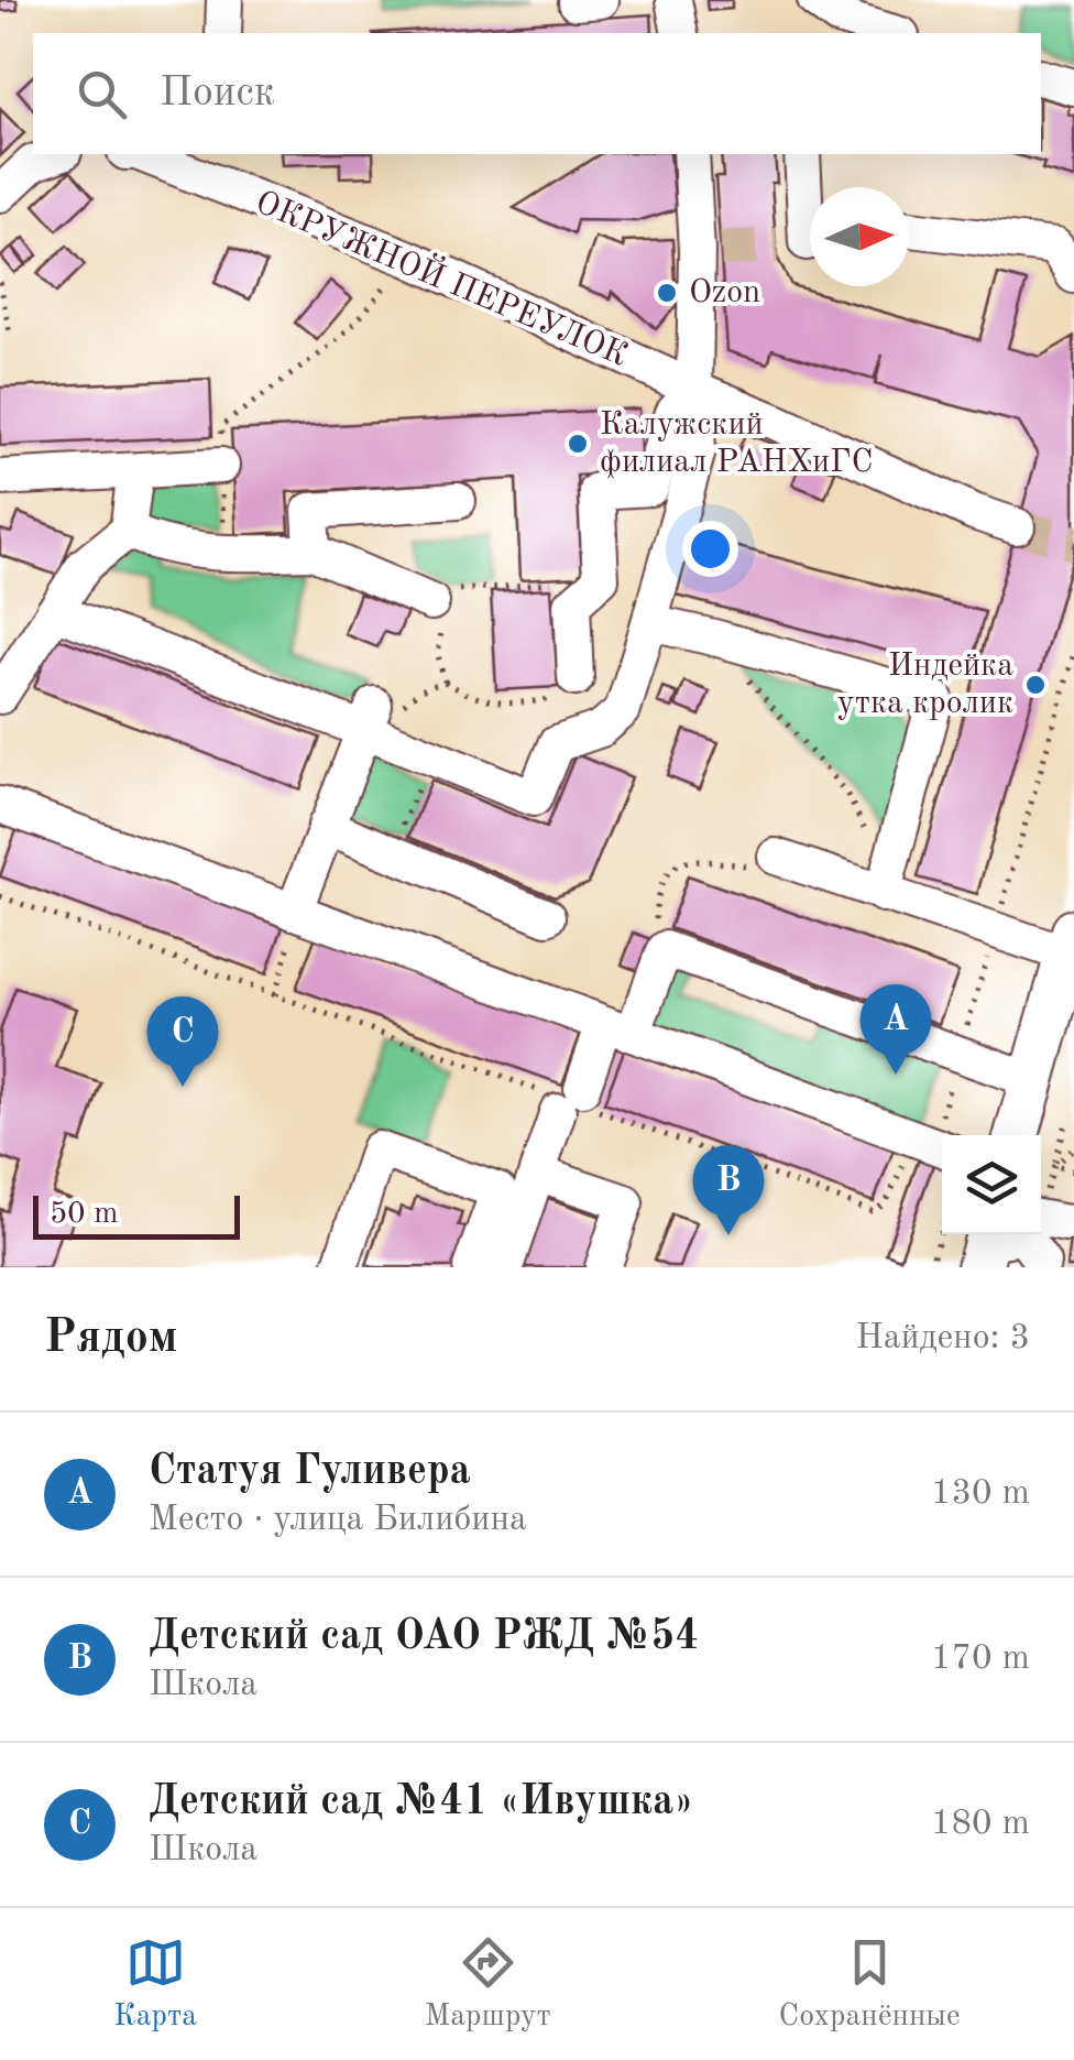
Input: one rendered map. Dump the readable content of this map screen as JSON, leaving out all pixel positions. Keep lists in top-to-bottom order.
{
  "streets": {
    "street": ["ОКРУЖНОЙ ПЕРЕУЛОК"]
  },
  "places": ["Ozon", "Калужский филиал РАНХиГС", "Индейка утка кролик"],
  "scale_bar": "50 m",
  "north": "right",
  "page": {
    "search": "Поиск",
    "pins": ["A", "C", "B"],
    "scale": "50 m",
    "heading": ["Рядом", "Найдено: 3"],
    "list": [
      {
        "mark": "A",
        "name": "Статуя Гуливера",
        "note": "Место · улица Билибина",
        "value": "130 m"
      },
      {
        "mark": "B",
        "name": "Детский сад ОАО РЖД №54",
        "note": "Школа",
        "value": "170 m"
      },
      {
        "mark": "C",
        "name": "Детский сад №41 «Ивушка»",
        "note": "Школа",
        "value": "180 m"
      }
    ],
    "nav": ["Карта", "Маршрут", "Сохранённые"]
  }
}
